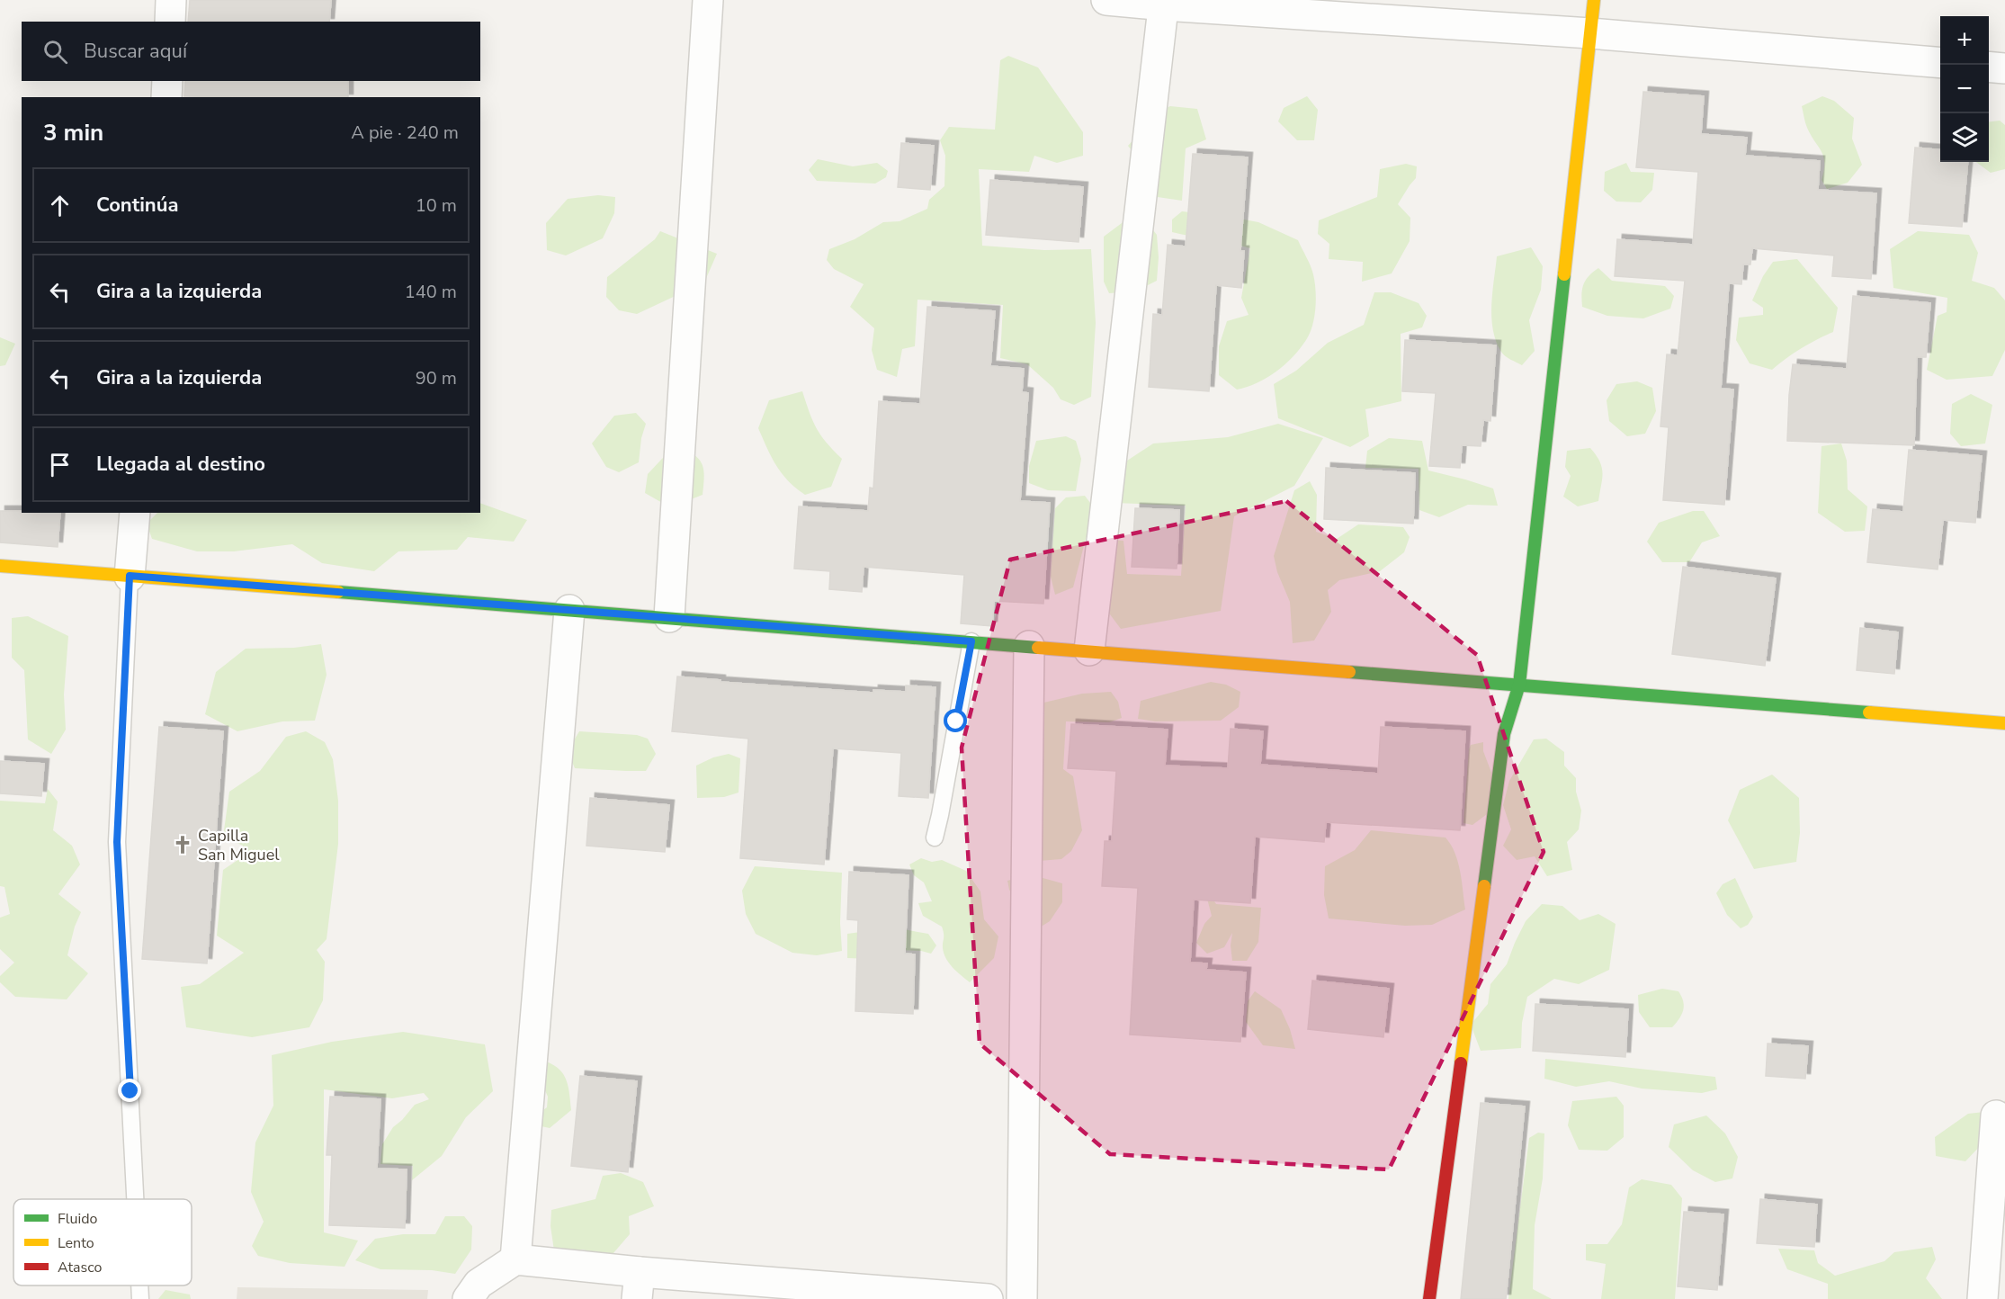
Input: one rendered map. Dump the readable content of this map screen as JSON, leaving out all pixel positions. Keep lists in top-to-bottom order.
{
  "places": {
    "church": ["Capilla San Miguel"]
  },
  "legend": ["Fluido", "Lento", "Atasco"],
  "page": {
    "map_buttons": ["+", "−"],
    "search": "Buscar aquí",
    "heading": ["3 min", "A pie · 240 m"],
    "list": [
      ["Continúa", "10 m"],
      ["Gira a la izquierda", "140 m"],
      ["Gira a la izquierda", "90 m"],
      "Llegada al destino"
    ]
  }
}
